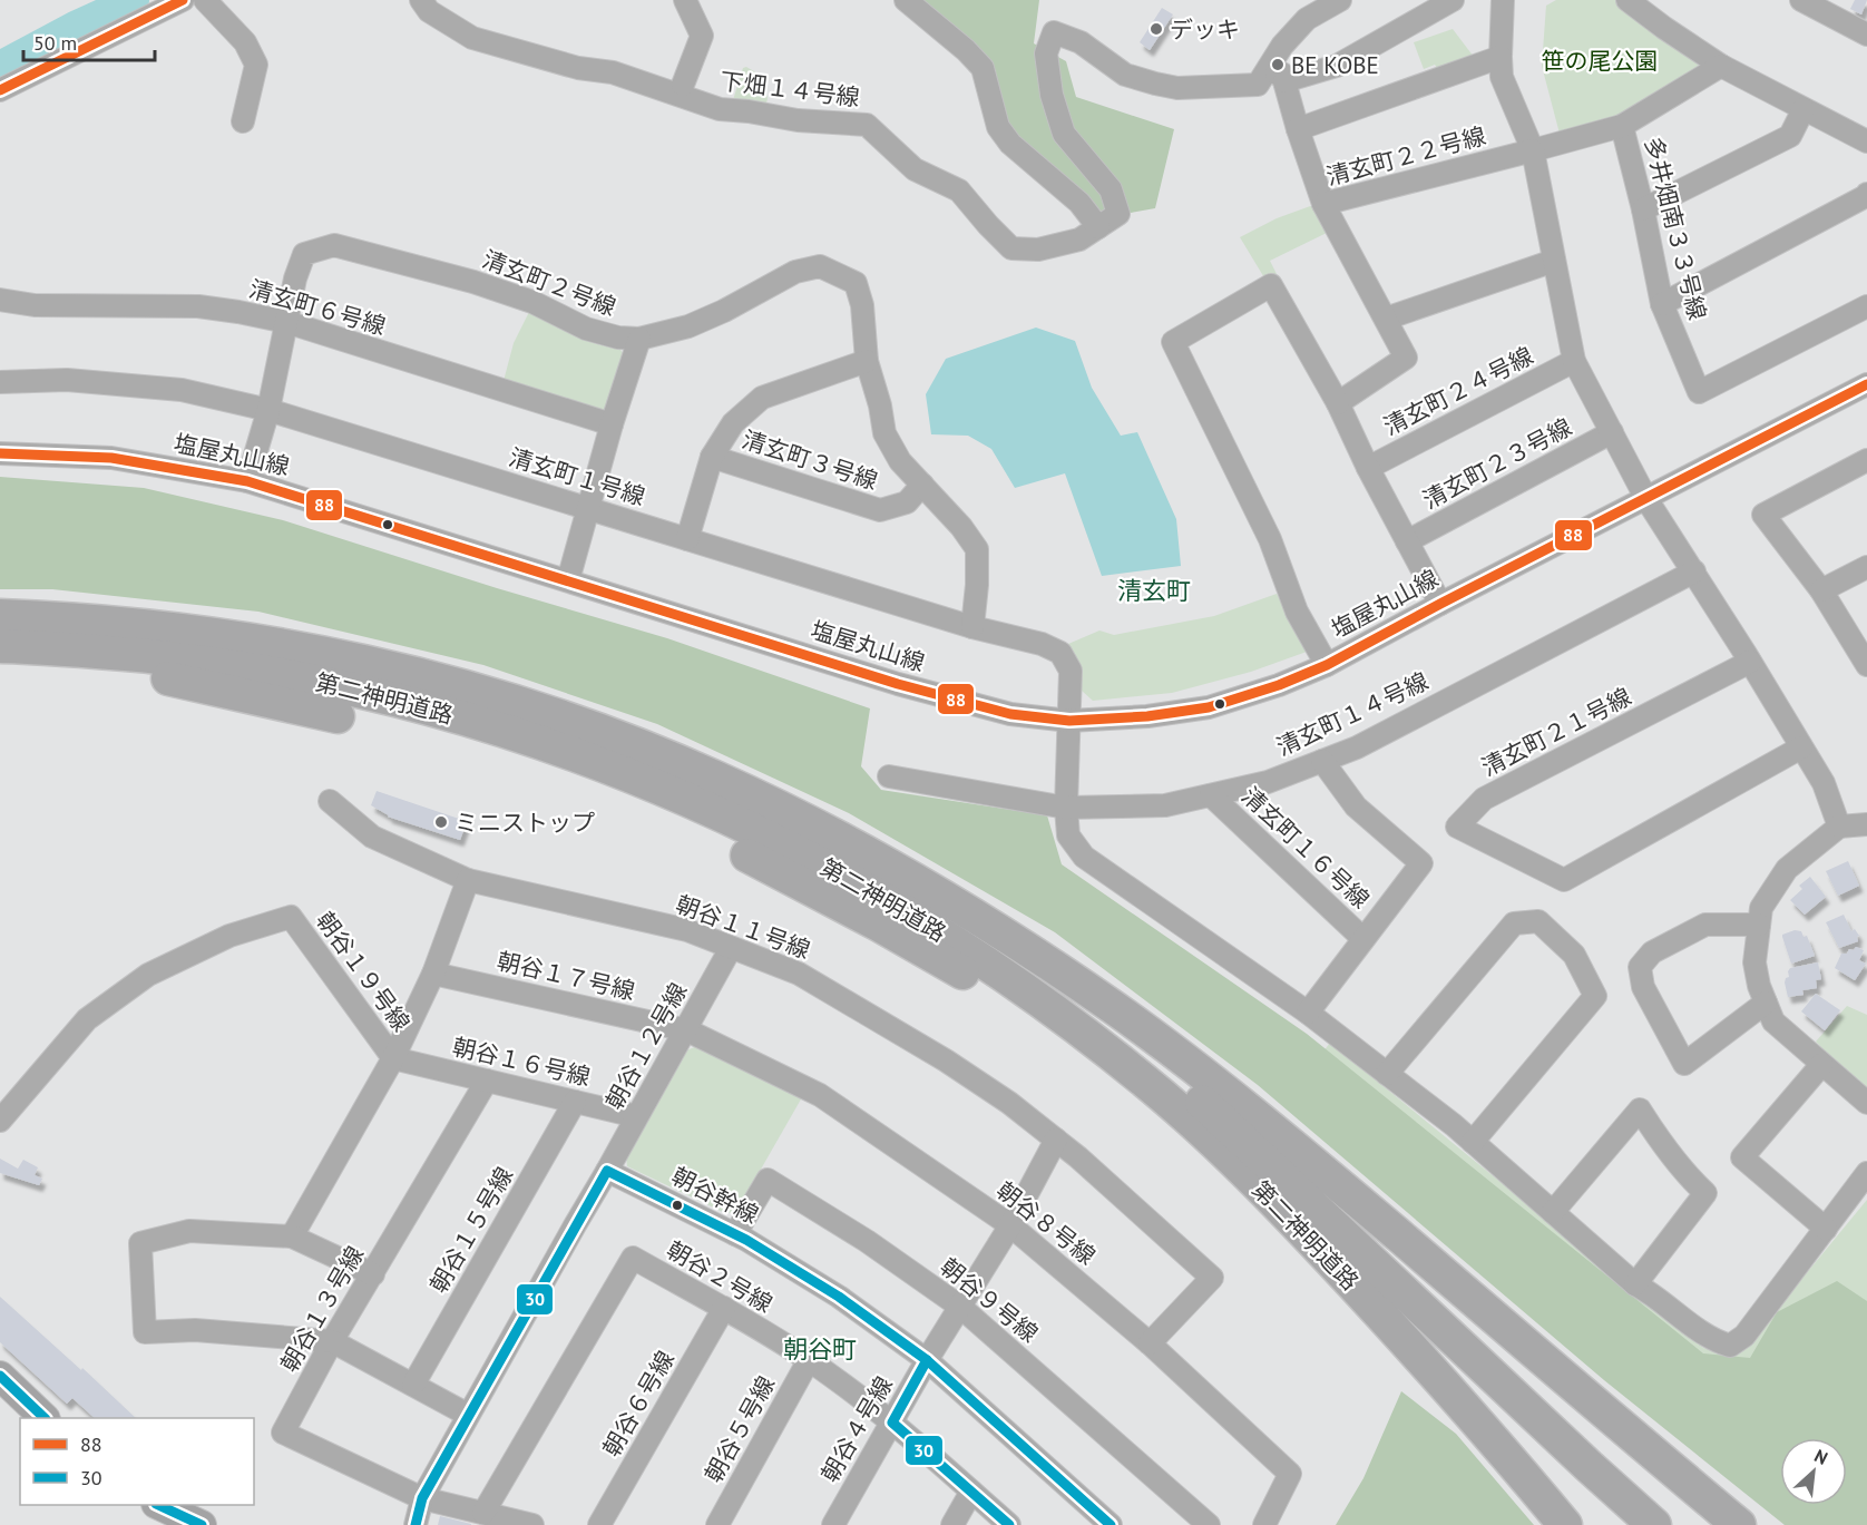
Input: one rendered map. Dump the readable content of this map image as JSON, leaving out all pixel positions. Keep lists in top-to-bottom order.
{
  "streets": {
    "highway": ["第二神明道路"],
    "street": [
      "下畑１４号線",
      "清玄町２２号線",
      "多井畑南３３号線",
      "清玄町２号線",
      "清玄町６号線",
      "清玄町２４号線",
      "塩屋丸山線",
      "清玄町３号線",
      "清玄町２３号線",
      "清玄町１号線",
      "清玄町１４号線",
      "清玄町２１号線",
      "清玄町１６号線",
      "朝谷１１号線",
      "朝谷１９号線",
      "朝谷１７号線",
      "朝谷１２号線",
      "朝谷１６号線",
      "朝谷幹線",
      "朝谷８号線",
      "朝谷１５号線",
      "朝谷２号線",
      "朝谷９号線",
      "朝谷１３号線",
      "朝谷６号線",
      "朝谷５号線",
      "朝谷４号線"
    ]
  },
  "crossings": [
    ["清玄町２２号線", "多井畑南３３号線"],
    ["清玄町２号線", "清玄町６号線"],
    ["清玄町２号線", "塩屋丸山線"],
    ["清玄町２号線", "清玄町３号線"],
    ["清玄町２号線", "清玄町１号線"],
    ["塩屋丸山線", "清玄町１号線"],
    ["清玄町１号線", "清玄町１４号線"],
    ["清玄町１４号線", "清玄町１６号線"],
    ["朝谷１１号線", "朝谷１２号線"],
    ["朝谷１１号線", "朝谷８号線"],
    ["朝谷１１号線", "朝谷４号線"],
    ["朝谷１９号線", "朝谷１６号線"],
    ["朝谷１７号線", "朝谷１２号線"],
    ["朝谷１７号線", "朝谷８号線"],
    ["朝谷１２号線", "朝谷１６号線"],
    ["朝谷１２号線", "朝谷幹線"],
    ["朝谷１２号線", "朝谷８号線"],
    ["朝谷１６号線", "朝谷１５号線"],
    ["朝谷１６号線", "朝谷１３号線"],
    ["朝谷幹線", "朝谷９号線"],
    ["朝谷幹線", "朝谷４号線"],
    ["朝谷８号線", "朝谷４号線"],
    ["朝谷２号線", "朝谷６号線"],
    ["朝谷２号線", "朝谷５号線"],
    ["朝谷２号線", "朝谷４号線"],
    ["朝谷９号線", "朝谷４号線"]
  ],
  "districts": ["清玄町", "朝谷町"],
  "parks": ["笹の尾公園"],
  "places": ["デッキ", "BE KOBE", "ミニストップ"],
  "lines": ["transit line 88", "transit line 30"],
  "legend": ["88", "30"],
  "scale_bar": "50 m",
  "north": "top right"
}
